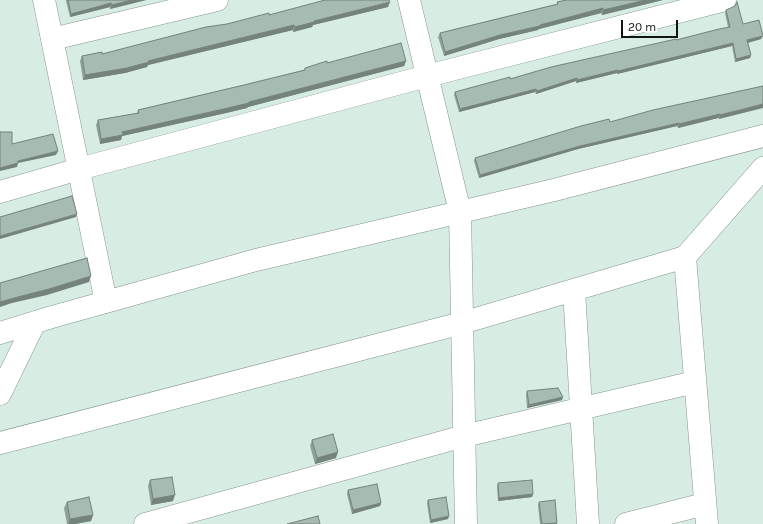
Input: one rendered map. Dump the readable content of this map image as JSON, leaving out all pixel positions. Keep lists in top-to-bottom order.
{
  "scale_bar": "20 m"
}
